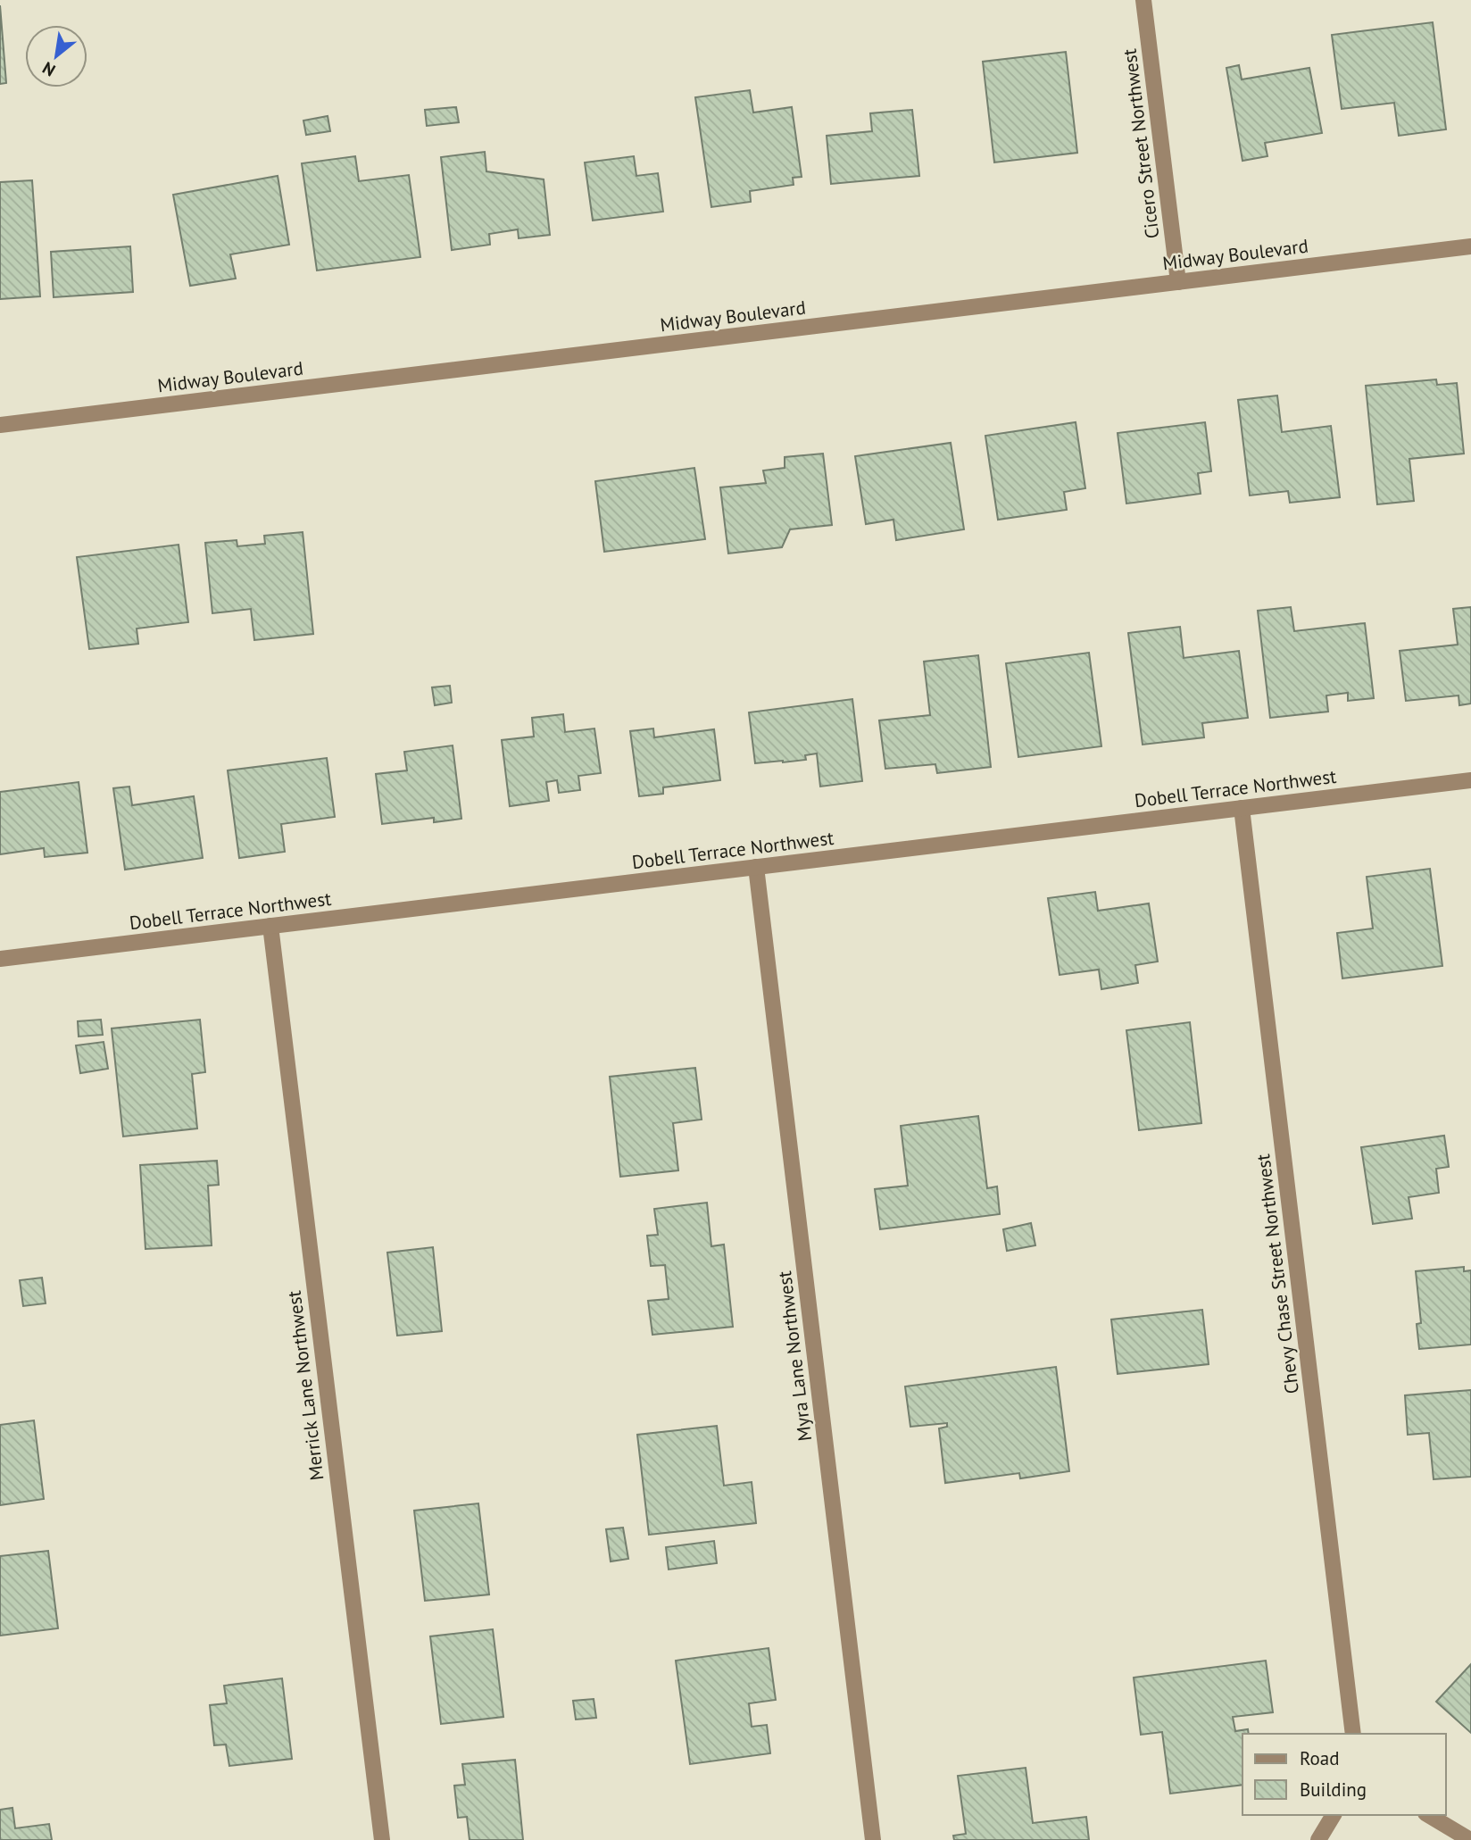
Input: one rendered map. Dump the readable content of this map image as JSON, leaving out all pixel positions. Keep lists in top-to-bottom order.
{
  "streets": {
    "street": [
      "Cicero Street Northwest",
      "Midway Boulevard",
      "Dobell Terrace Northwest",
      "Chevy Chase Street Northwest",
      "Myra Lane Northwest",
      "Merrick Lane Northwest"
    ]
  },
  "crossings": [
    ["Cicero Street Northwest", "Midway Boulevard"],
    ["Dobell Terrace Northwest", "Chevy Chase Street Northwest"],
    ["Dobell Terrace Northwest", "Myra Lane Northwest"],
    ["Dobell Terrace Northwest", "Merrick Lane Northwest"]
  ],
  "legend": ["Road", "Building"],
  "north": "bottom left"
}
